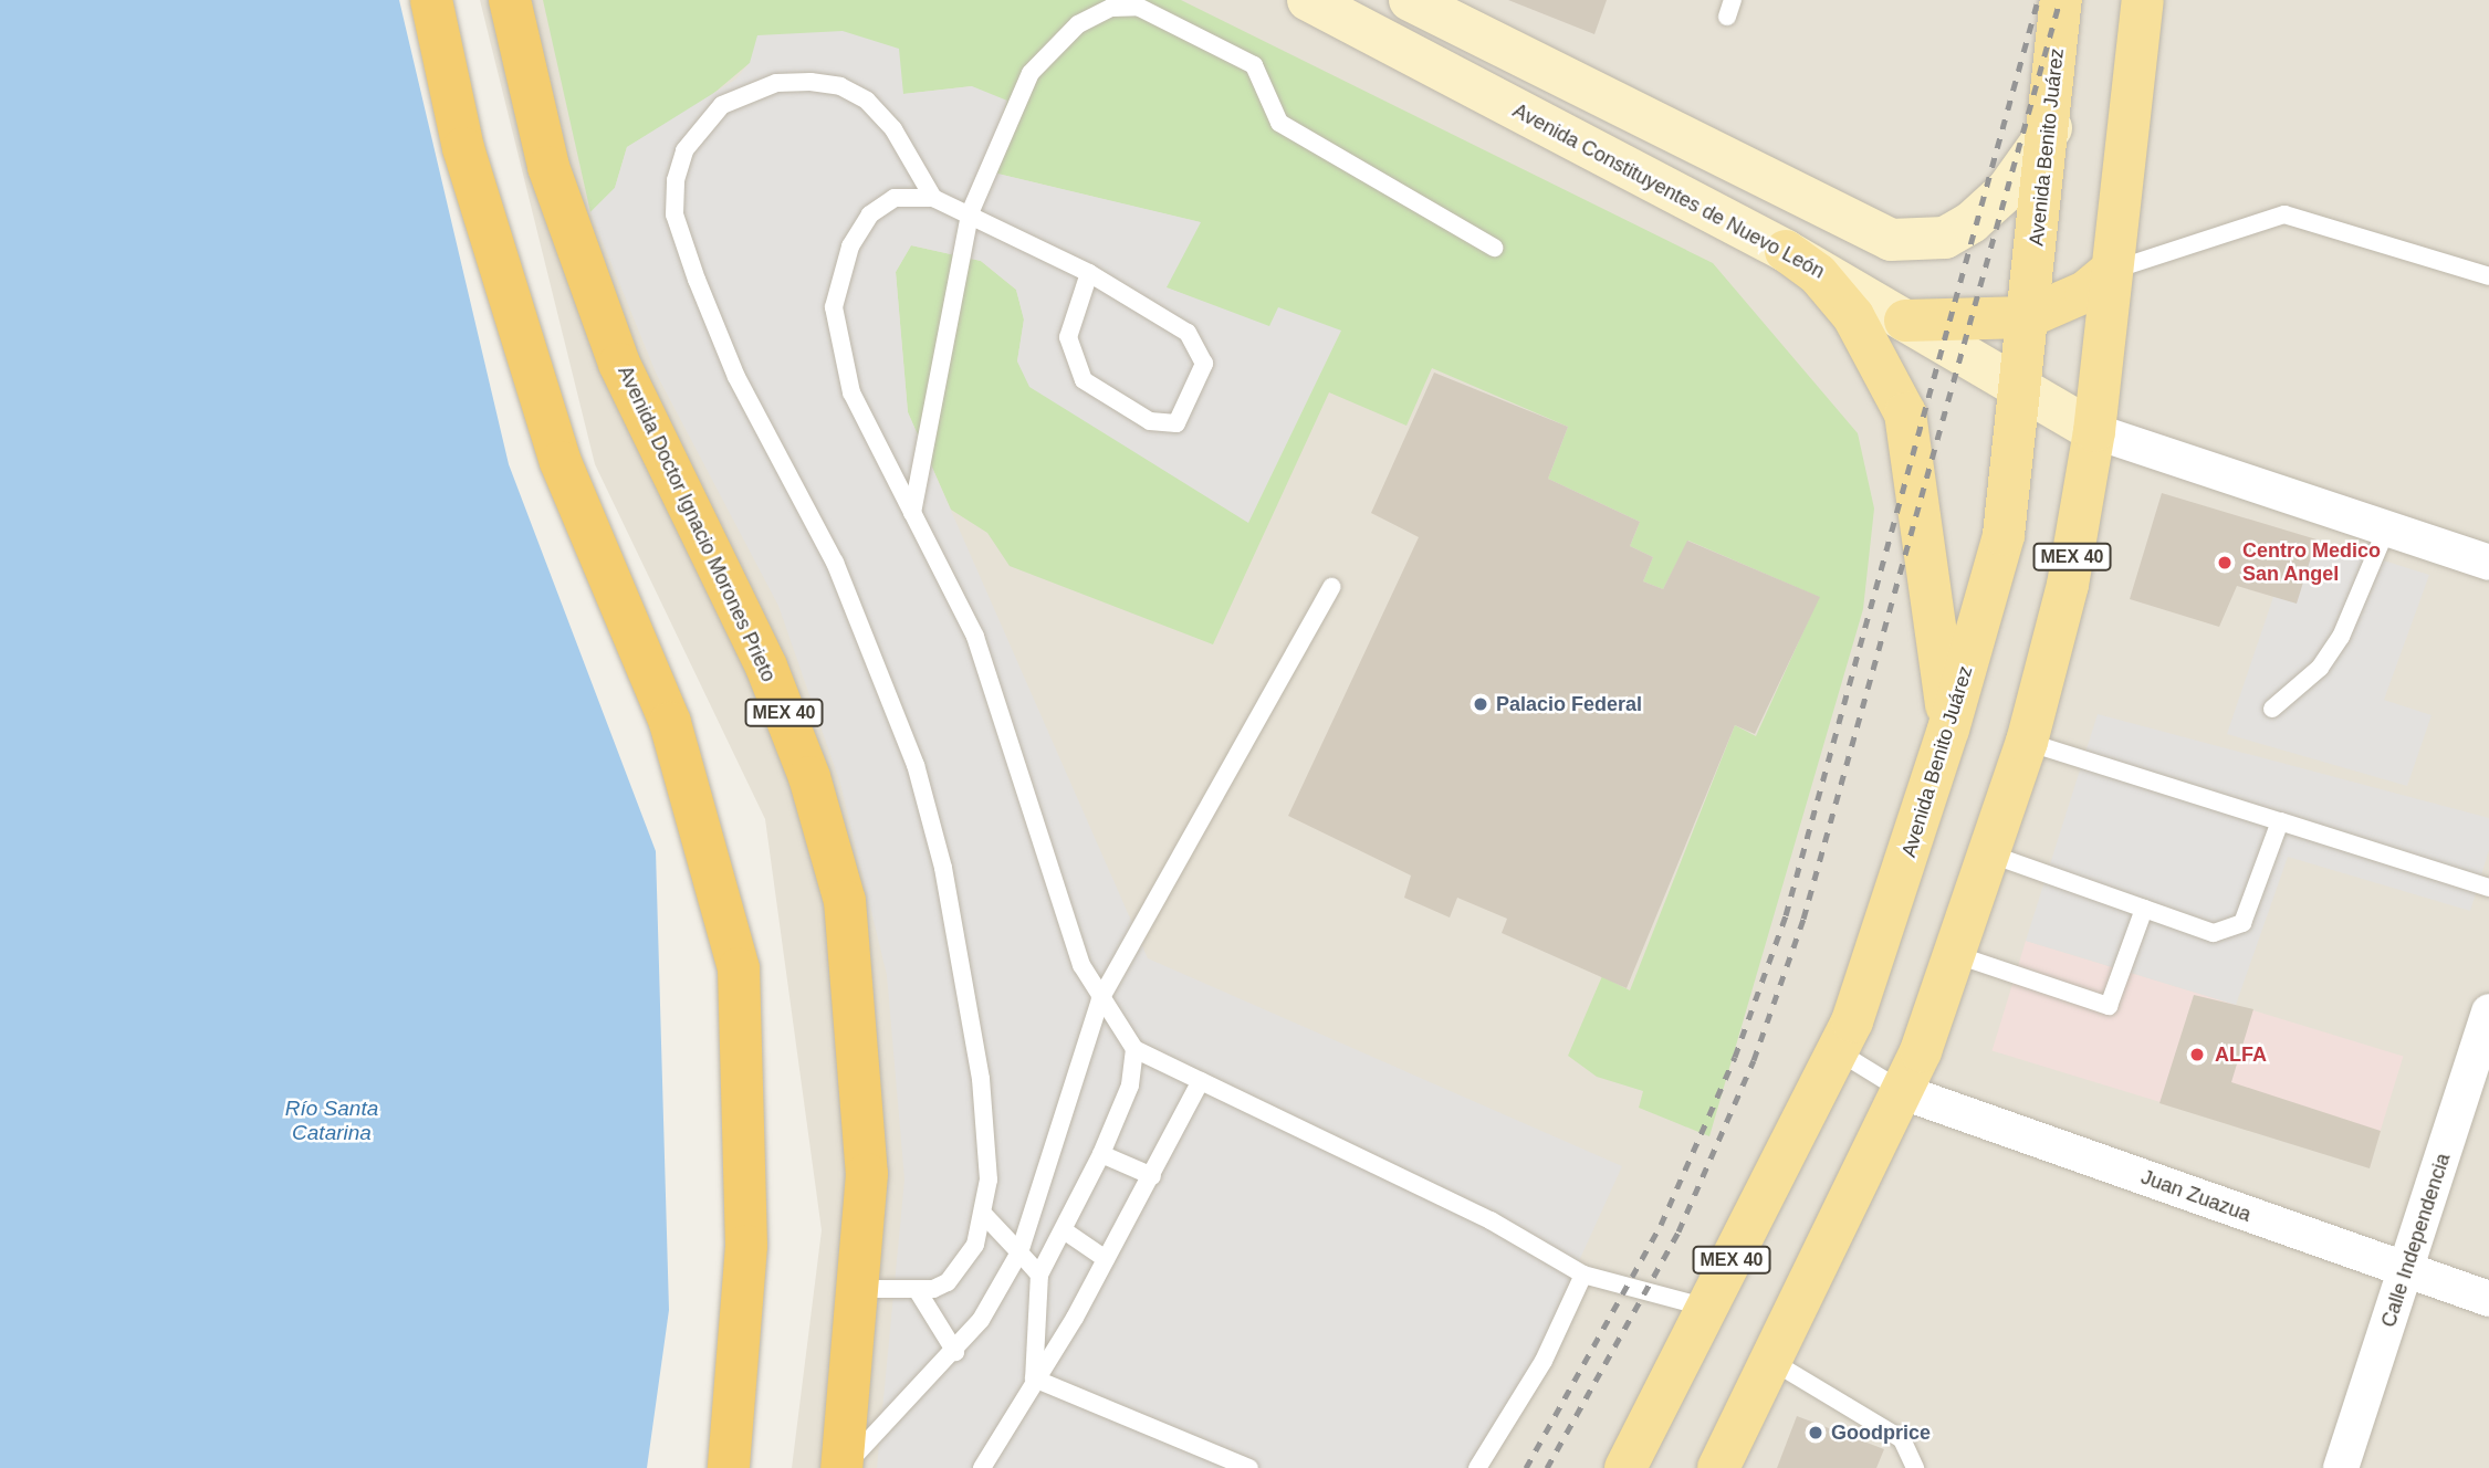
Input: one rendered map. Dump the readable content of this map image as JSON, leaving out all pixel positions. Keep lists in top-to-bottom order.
{
  "streets": {
    "highway": ["Avenida Doctor Ignacio Morones Prieto", "MEX 40"],
    "main road": ["Avenida Benito Juárez", "Avenida Constituyentes de Nuevo León"],
    "street": ["Juan Zuazua", "Calle Independencia"]
  },
  "crossings": [
    ["Avenida Benito Juárez", "Avenida Constituyentes de Nuevo León"],
    ["Avenida Constituyentes de Nuevo León", "MEX 40"],
    ["MEX 40", "Juan Zuazua"],
    ["Juan Zuazua", "Calle Independencia"]
  ],
  "water": ["Río Santa Catarina"],
  "places": [
    "Centro Medico San Angel",
    "Palacio Federal",
    "ALFA",
    "Goodprice"
  ]
}
